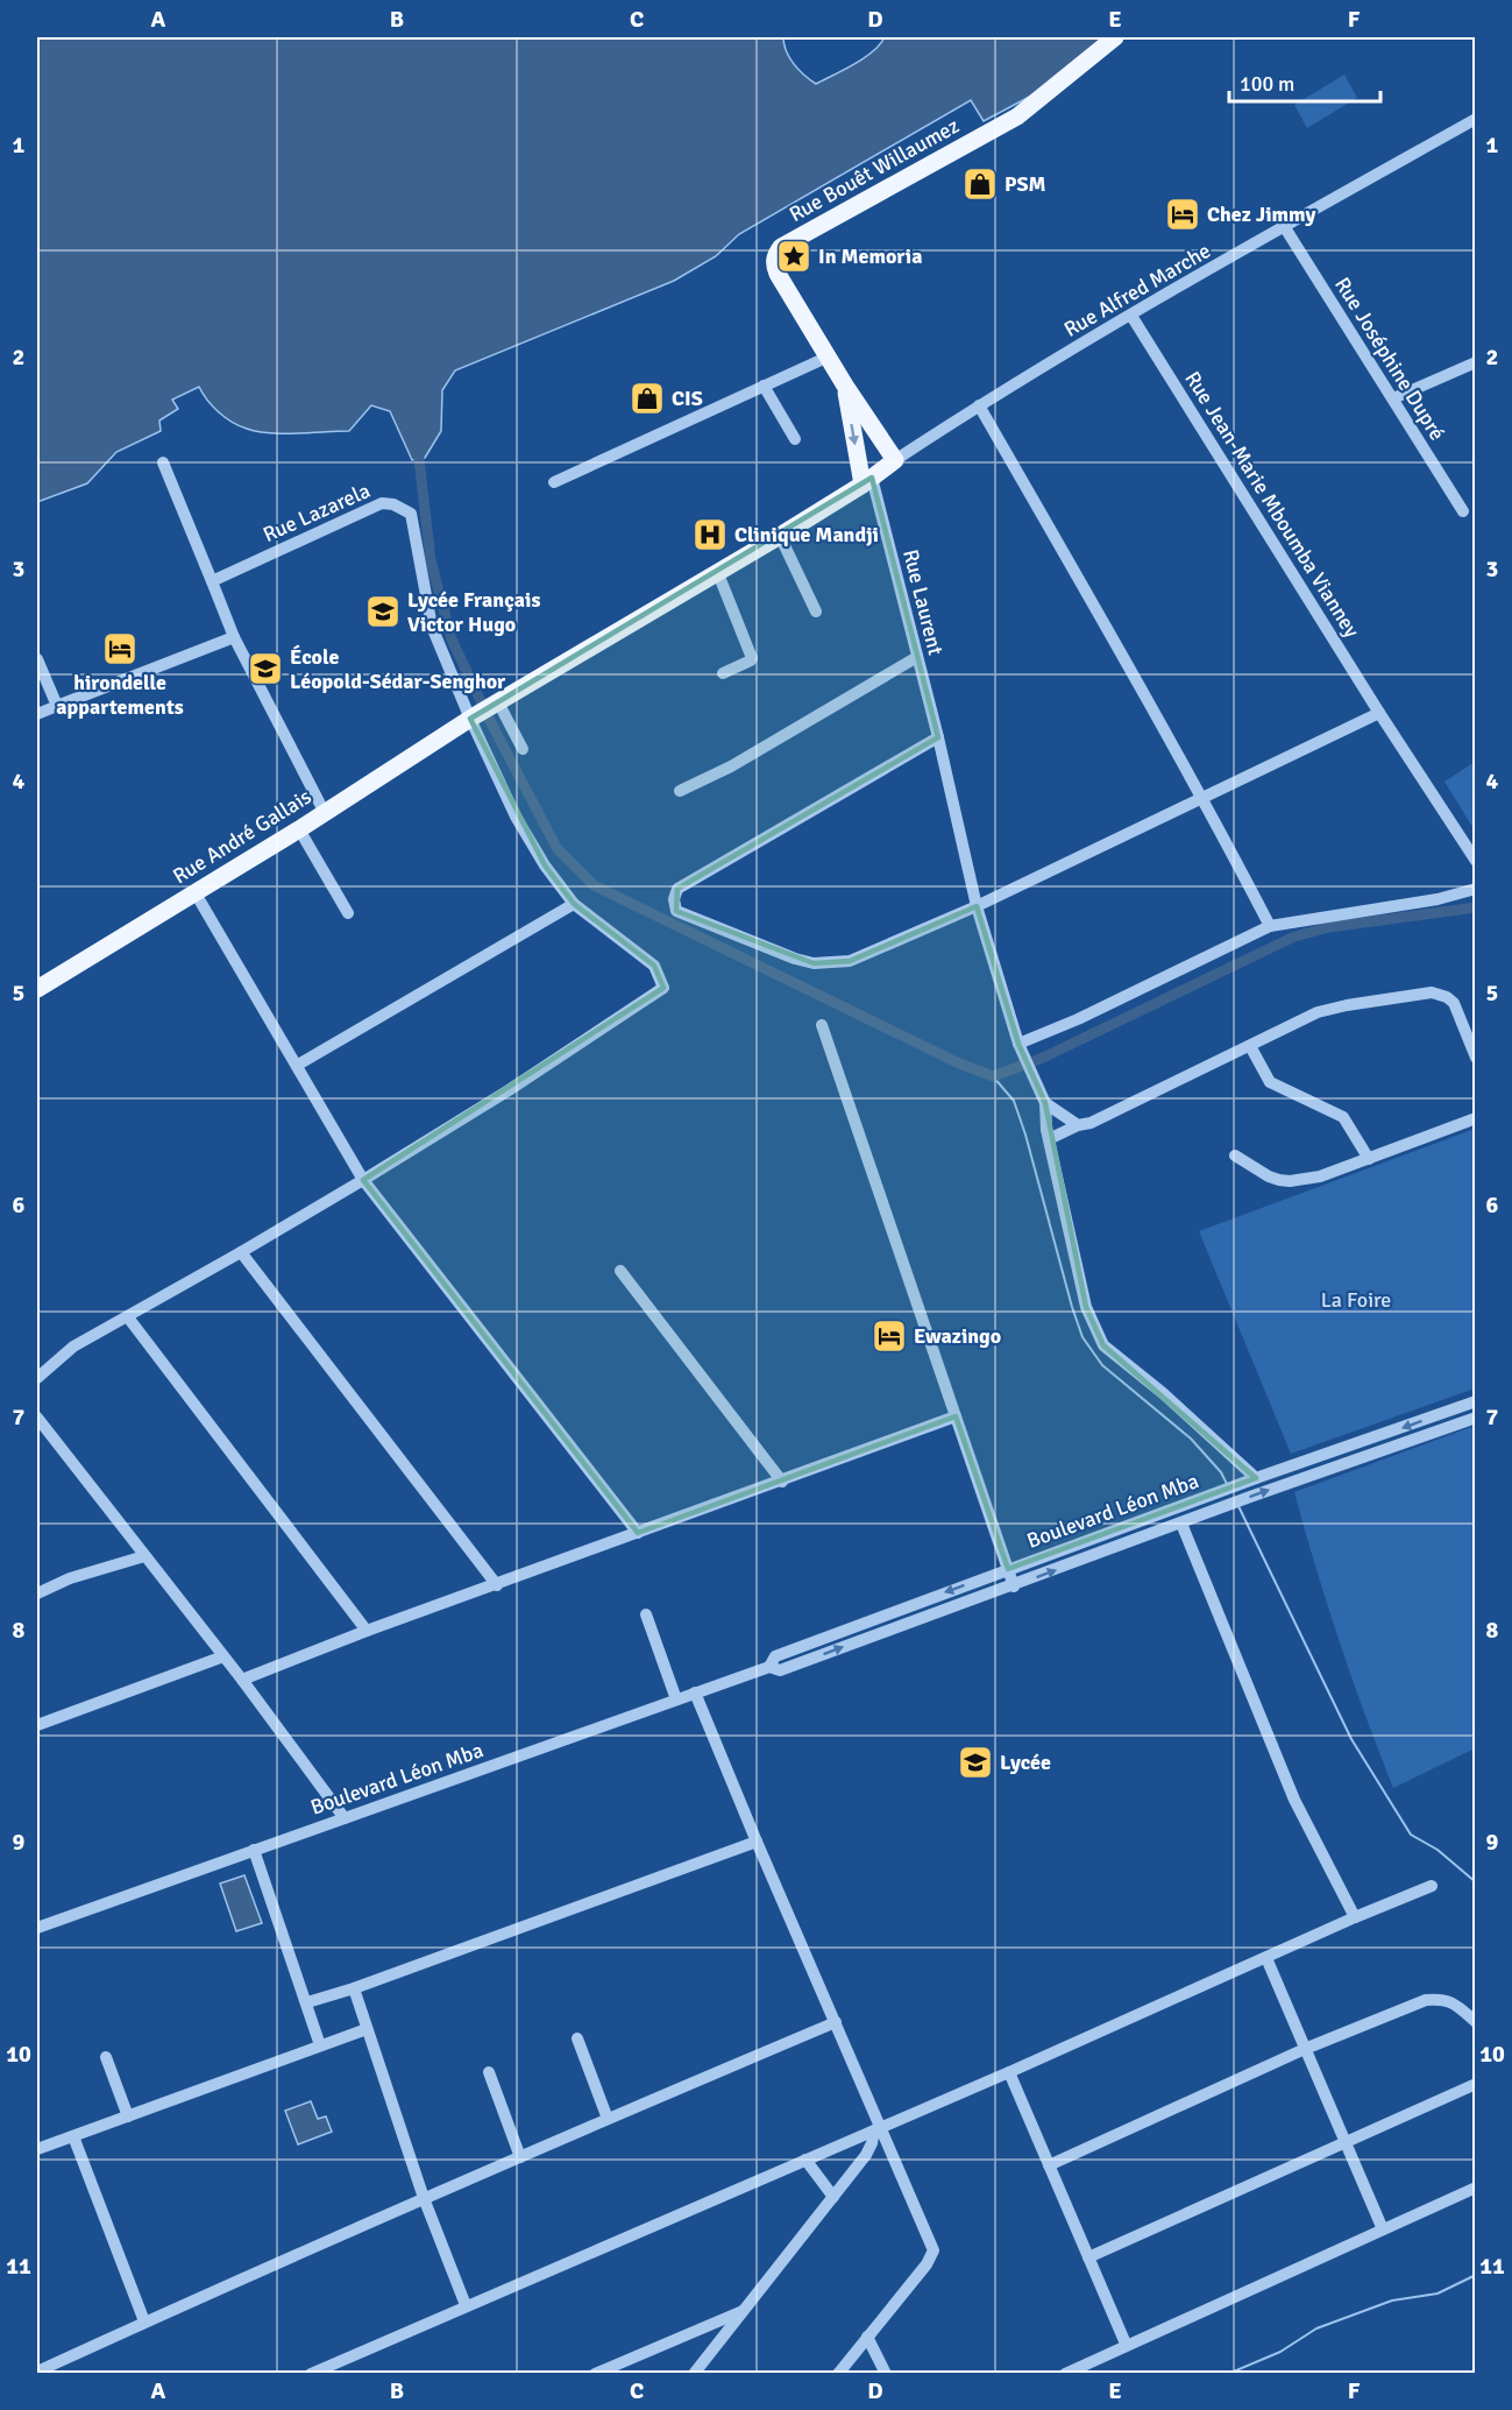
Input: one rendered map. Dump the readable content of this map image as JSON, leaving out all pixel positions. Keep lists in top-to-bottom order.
{
  "streets": {
    "main road": ["Rue Bouêt Willaumez", "Rue André Gallais"],
    "street": [
      "Rue Alfred Marche",
      "Rue Joséphine Dupré",
      "Rue Jean-Marie Mboumba Vianney",
      "Rue Lazarela",
      "Rue Laurent",
      "Boulevard Léon Mba"
    ]
  },
  "crossings": [
    ["Rue Alfred Marche", "Rue Joséphine Dupré"],
    ["Rue Alfred Marche", "Rue Jean-Marie Mboumba Vianney"],
    ["Rue Alfred Marche", "Rue André Gallais"],
    ["Rue Lazarela", "Rue André Gallais"],
    ["Rue Laurent", "Rue André Gallais"],
    ["Rue Laurent", "Boulevard Léon Mba"]
  ],
  "parks": ["La Foire"],
  "places": {
    "shop": ["PSM", "CIS"],
    "hotel": ["Chez Jimmy", "hirondelle appartements", "Ewazingo"],
    "place": ["In Memoria"],
    "hospital": ["Clinique Mandji"],
    "school or university": ["Lycée Français Victor Hugo", "École Léopold-Sédar-Senghor", "Lycée"]
  },
  "scale_bar": "100 m",
  "grid": {
    "columns": [
      "A",
      "B",
      "C",
      "D",
      "E",
      "F"
    ],
    "rows": [
      "1",
      "2",
      "3",
      "4",
      "5",
      "6",
      "7",
      "8",
      "9",
      "10",
      "11"
    ]
  }
}
